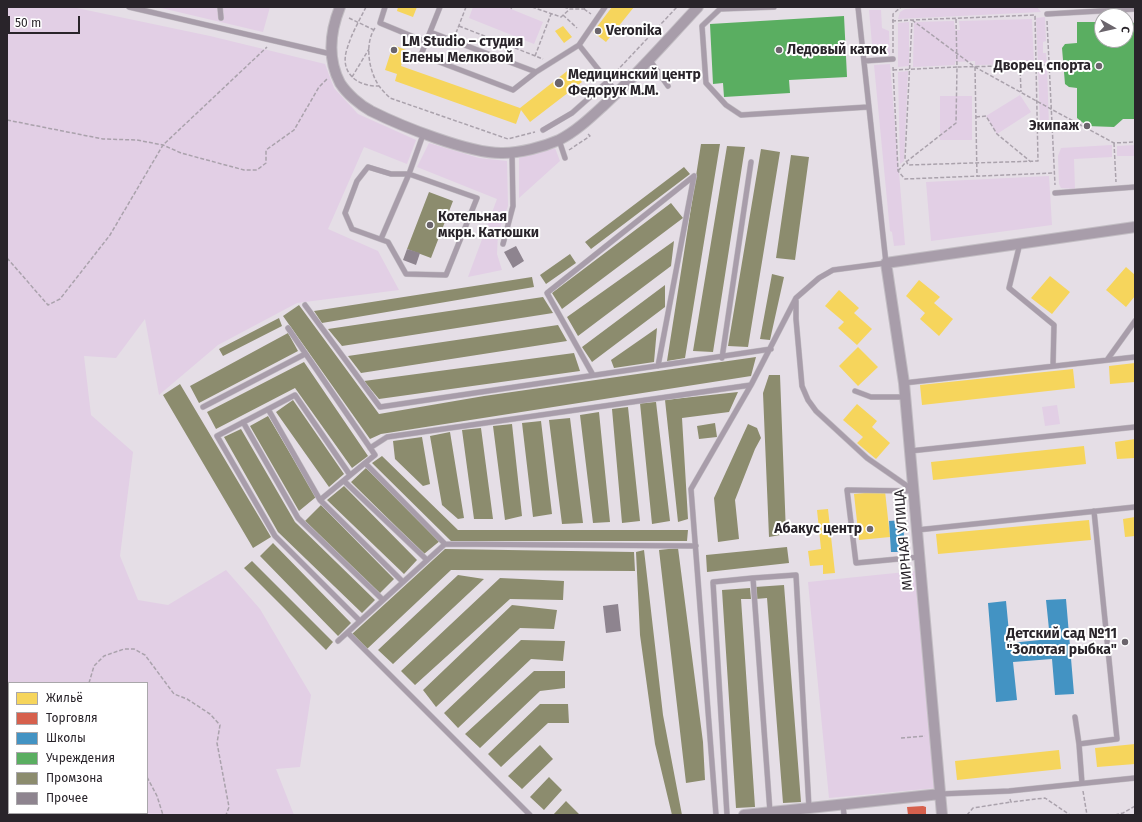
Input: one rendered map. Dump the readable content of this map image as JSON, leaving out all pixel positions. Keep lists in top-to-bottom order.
{
  "streets": {
    "street": ["МИРНАЯ УЛИЦА"]
  },
  "places": [
    "Veronika",
    "LM Studio – студия Елены Мелковой",
    "Ледовый каток",
    "Дворец спорта",
    "Медицинский центр Федорук М.М.",
    "Экипаж",
    "Котельная мкрн. Катюшки",
    "Абакус центр",
    "Детский сад №11 \"Золотая рыбка\""
  ],
  "legend": [
    "Жильё",
    "Торговля",
    "Школы",
    "Учреждения",
    "Промзона",
    "Прочее"
  ],
  "scale_bar": "50 m",
  "north": "right"
}
